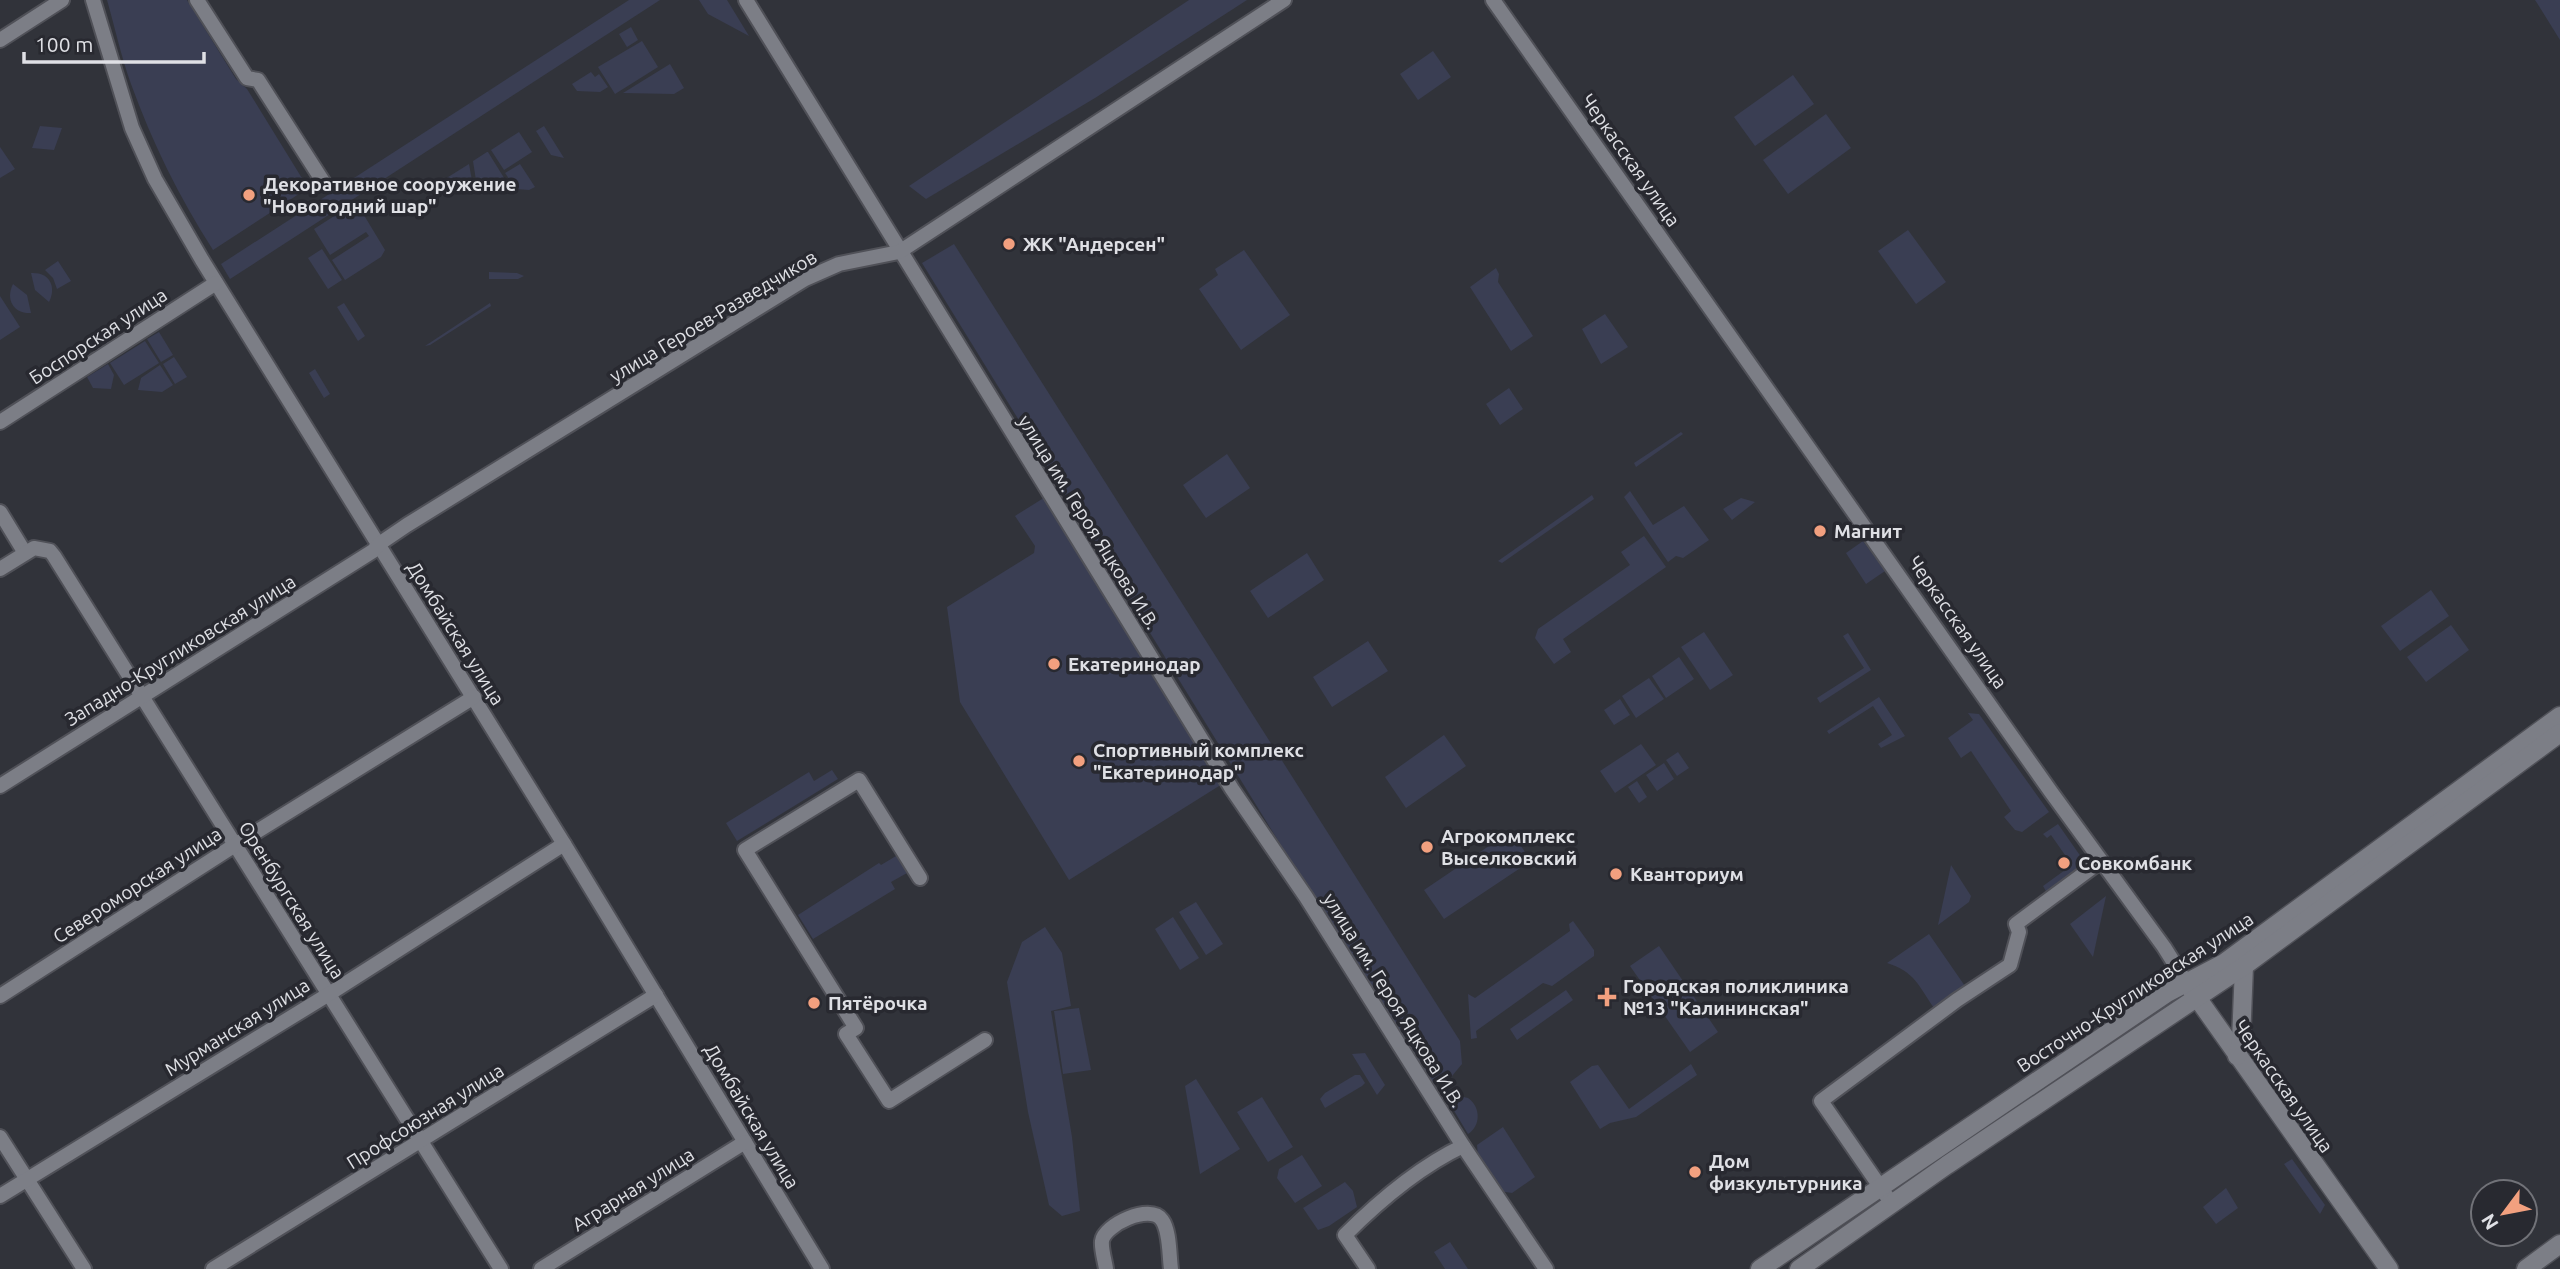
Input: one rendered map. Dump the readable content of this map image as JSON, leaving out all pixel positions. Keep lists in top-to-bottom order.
{
  "streets": {
    "street": [
      "Черкасская улица",
      "улица Героев-Разведчиков",
      "Боспорская улица",
      "улица им. Героя Яцкова И.В.",
      "Домбайская улица",
      "Западно-Кругликовская улица",
      "Североморская улица",
      "Оренбургская улица",
      "Восточно-Кругликовская улица",
      "Мурманская улица",
      "Профсоюзная улица",
      "Аграрная улица"
    ]
  },
  "crossings": [
    ["Черкасская улица", "Восточно-Кругликовская улица"],
    ["улица Героев-Разведчиков", "улица им. Героя Яцкова И.В."],
    ["улица Героев-Разведчиков", "Домбайская улица"],
    ["улица Героев-Разведчиков", "Западно-Кругликовская улица"],
    ["Боспорская улица", "Домбайская улица"],
    ["Домбайская улица", "Западно-Кругликовская улица"],
    ["Домбайская улица", "Североморская улица"],
    ["Домбайская улица", "Мурманская улица"],
    ["Домбайская улица", "Профсоюзная улица"],
    ["Домбайская улица", "Аграрная улица"],
    ["Западно-Кругликовская улица", "Оренбургская улица"],
    ["Североморская улица", "Оренбургская улица"],
    ["Оренбургская улица", "Мурманская улица"],
    ["Оренбургская улица", "Профсоюзная улица"]
  ],
  "places": {
    "other": [
      "Декоративное сооружение \"Новогодний шар\"",
      "ЖК \"Андерсен\"",
      "Магнит",
      "Екатеринодар",
      "Спортивный комплекс \"Екатеринодар\"",
      "Агрокомплекс Выселковский",
      "Совкомбанк",
      "Кванториум",
      "Пятёрочка",
      "Дом физкультурника"
    ],
    "health": ["Городская поликлиника №13 \"Калининская\""]
  },
  "scale_bar": "100 m",
  "north": "bottom left"
}
